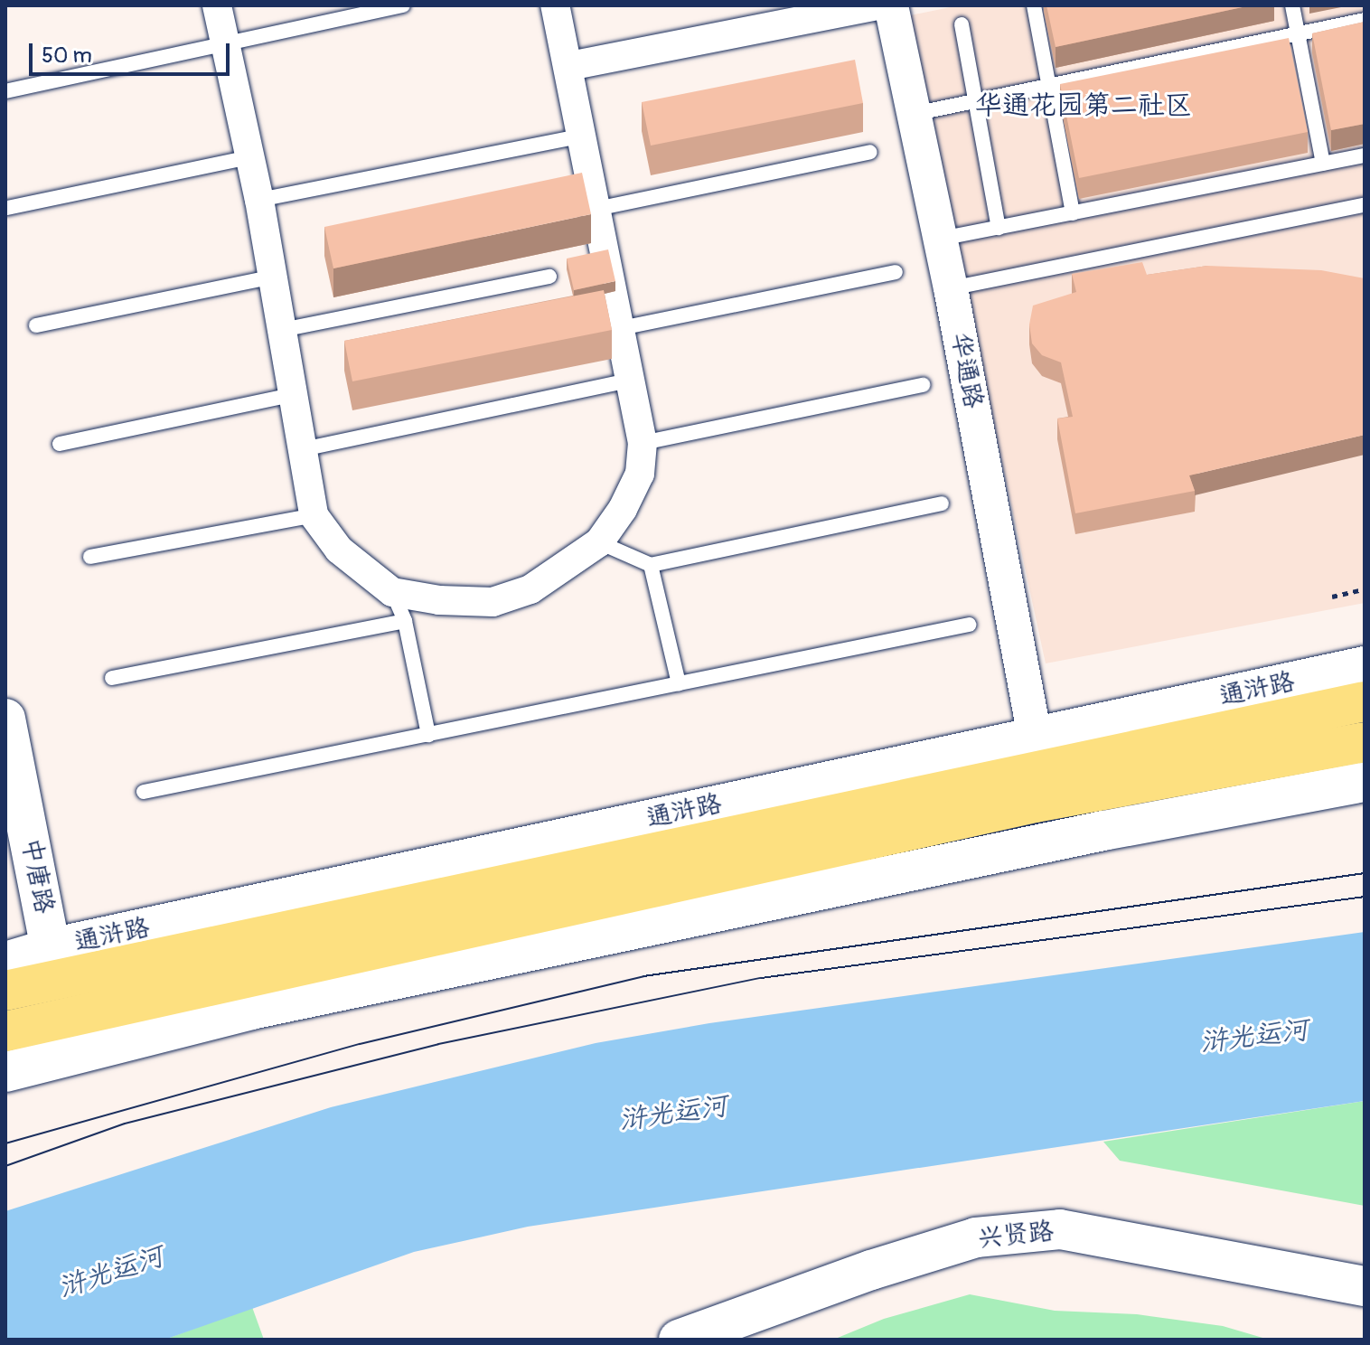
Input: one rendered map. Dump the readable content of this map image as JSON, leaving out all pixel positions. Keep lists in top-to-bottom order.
{
  "streets": {
    "main road": ["通浒路", "中唐路", "兴贤路"],
    "street": ["华通路"]
  },
  "crossings": [
    ["华通路", "通浒路"],
    ["通浒路", "中唐路"]
  ],
  "districts": ["华通花园第二社区"],
  "water": ["浒光运河"],
  "scale_bar": "50 m"
}
